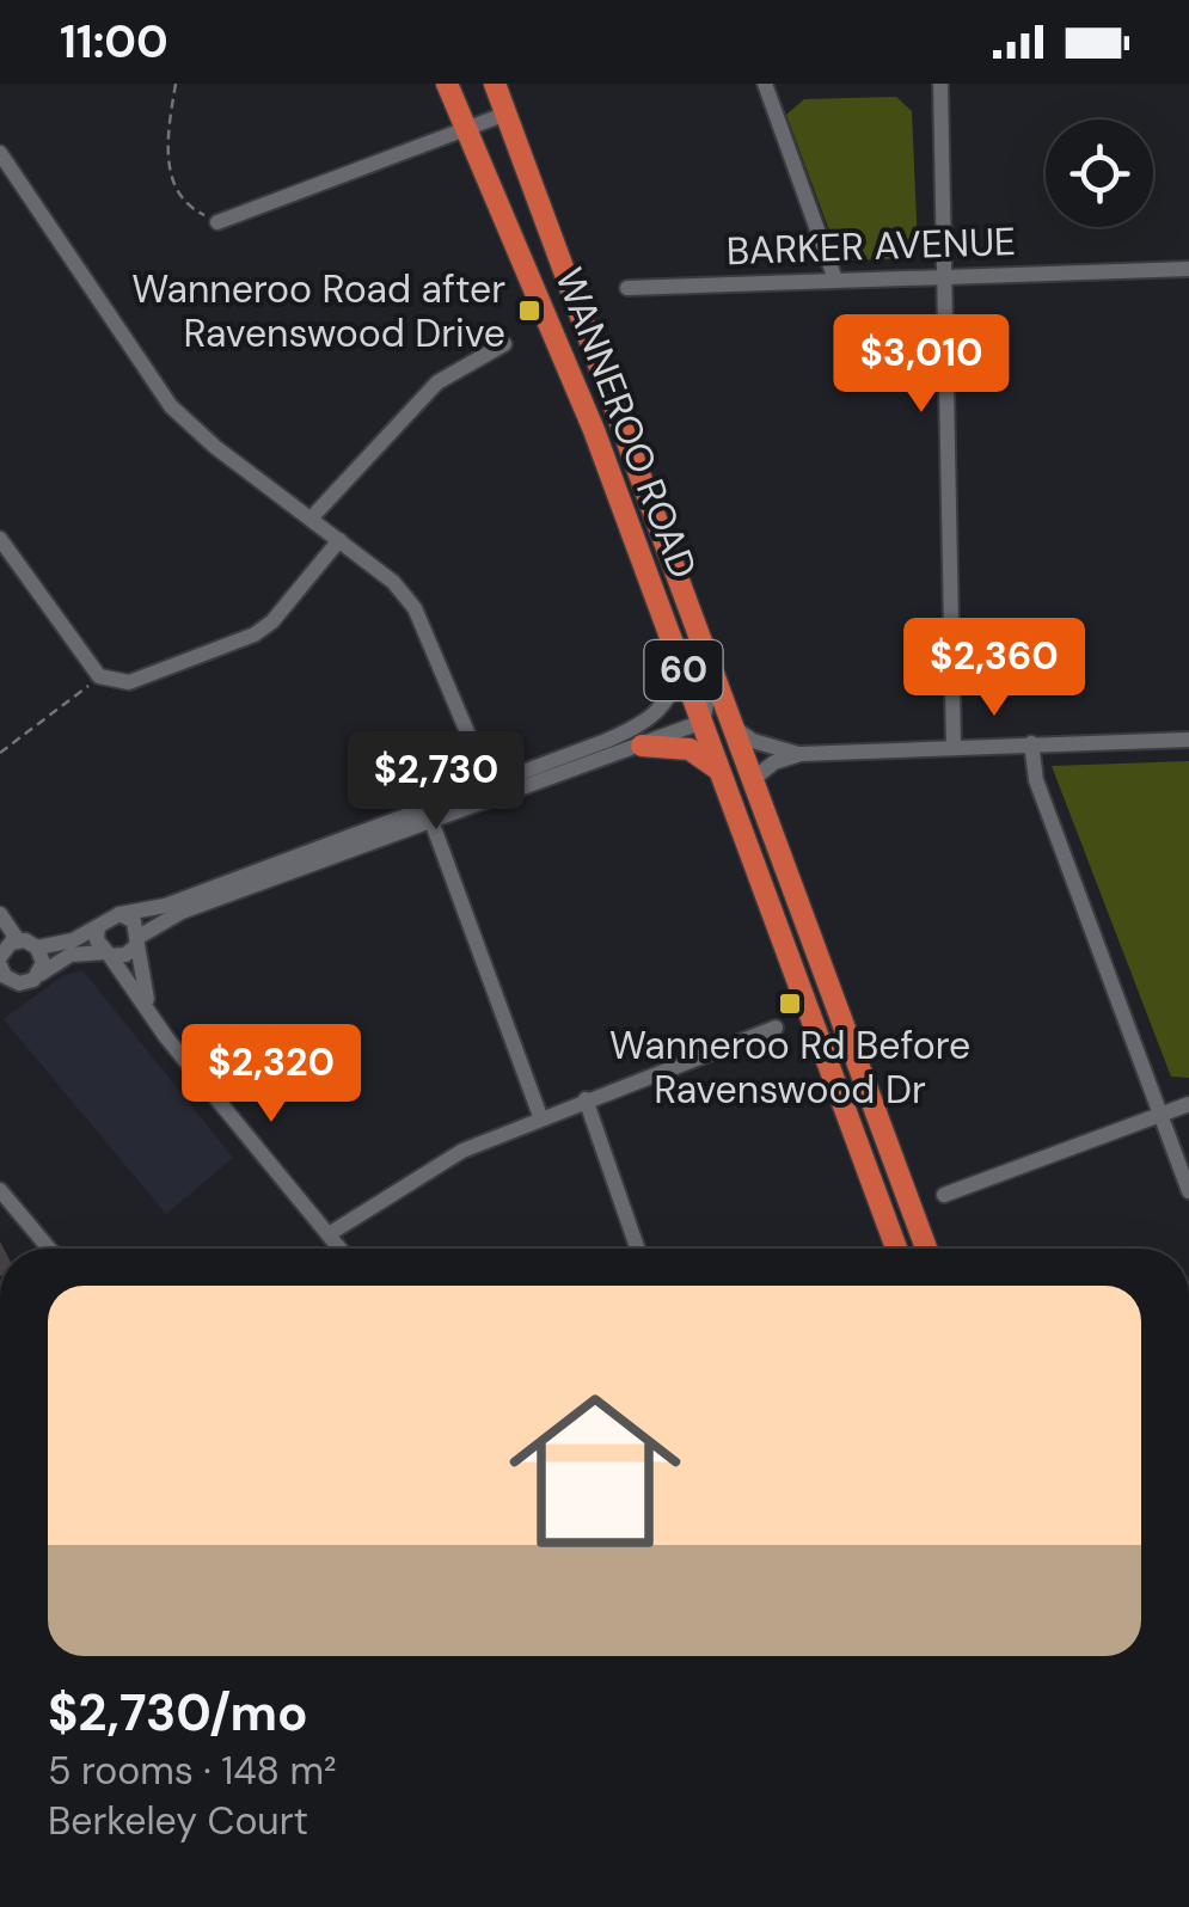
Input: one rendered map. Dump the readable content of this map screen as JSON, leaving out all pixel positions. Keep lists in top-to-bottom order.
{
  "streets": {
    "highway": ["WANNEROO ROAD", "60"],
    "street": ["BARKER AVENUE"]
  },
  "places": {
    "transit": ["Wanneroo Road after Ravenswood Drive", "Wanneroo Rd Before Ravenswood Dr"]
  },
  "page": {
    "status": "11:00",
    "price": [
      "$3,010",
      "$2,360",
      "$2,730",
      "$2,320"
    ],
    "list": [
      {
        "name": "$2,730/mo",
        "note": "5 rooms · 148 m² · Berkeley Court"
      }
    ]
  }
}
